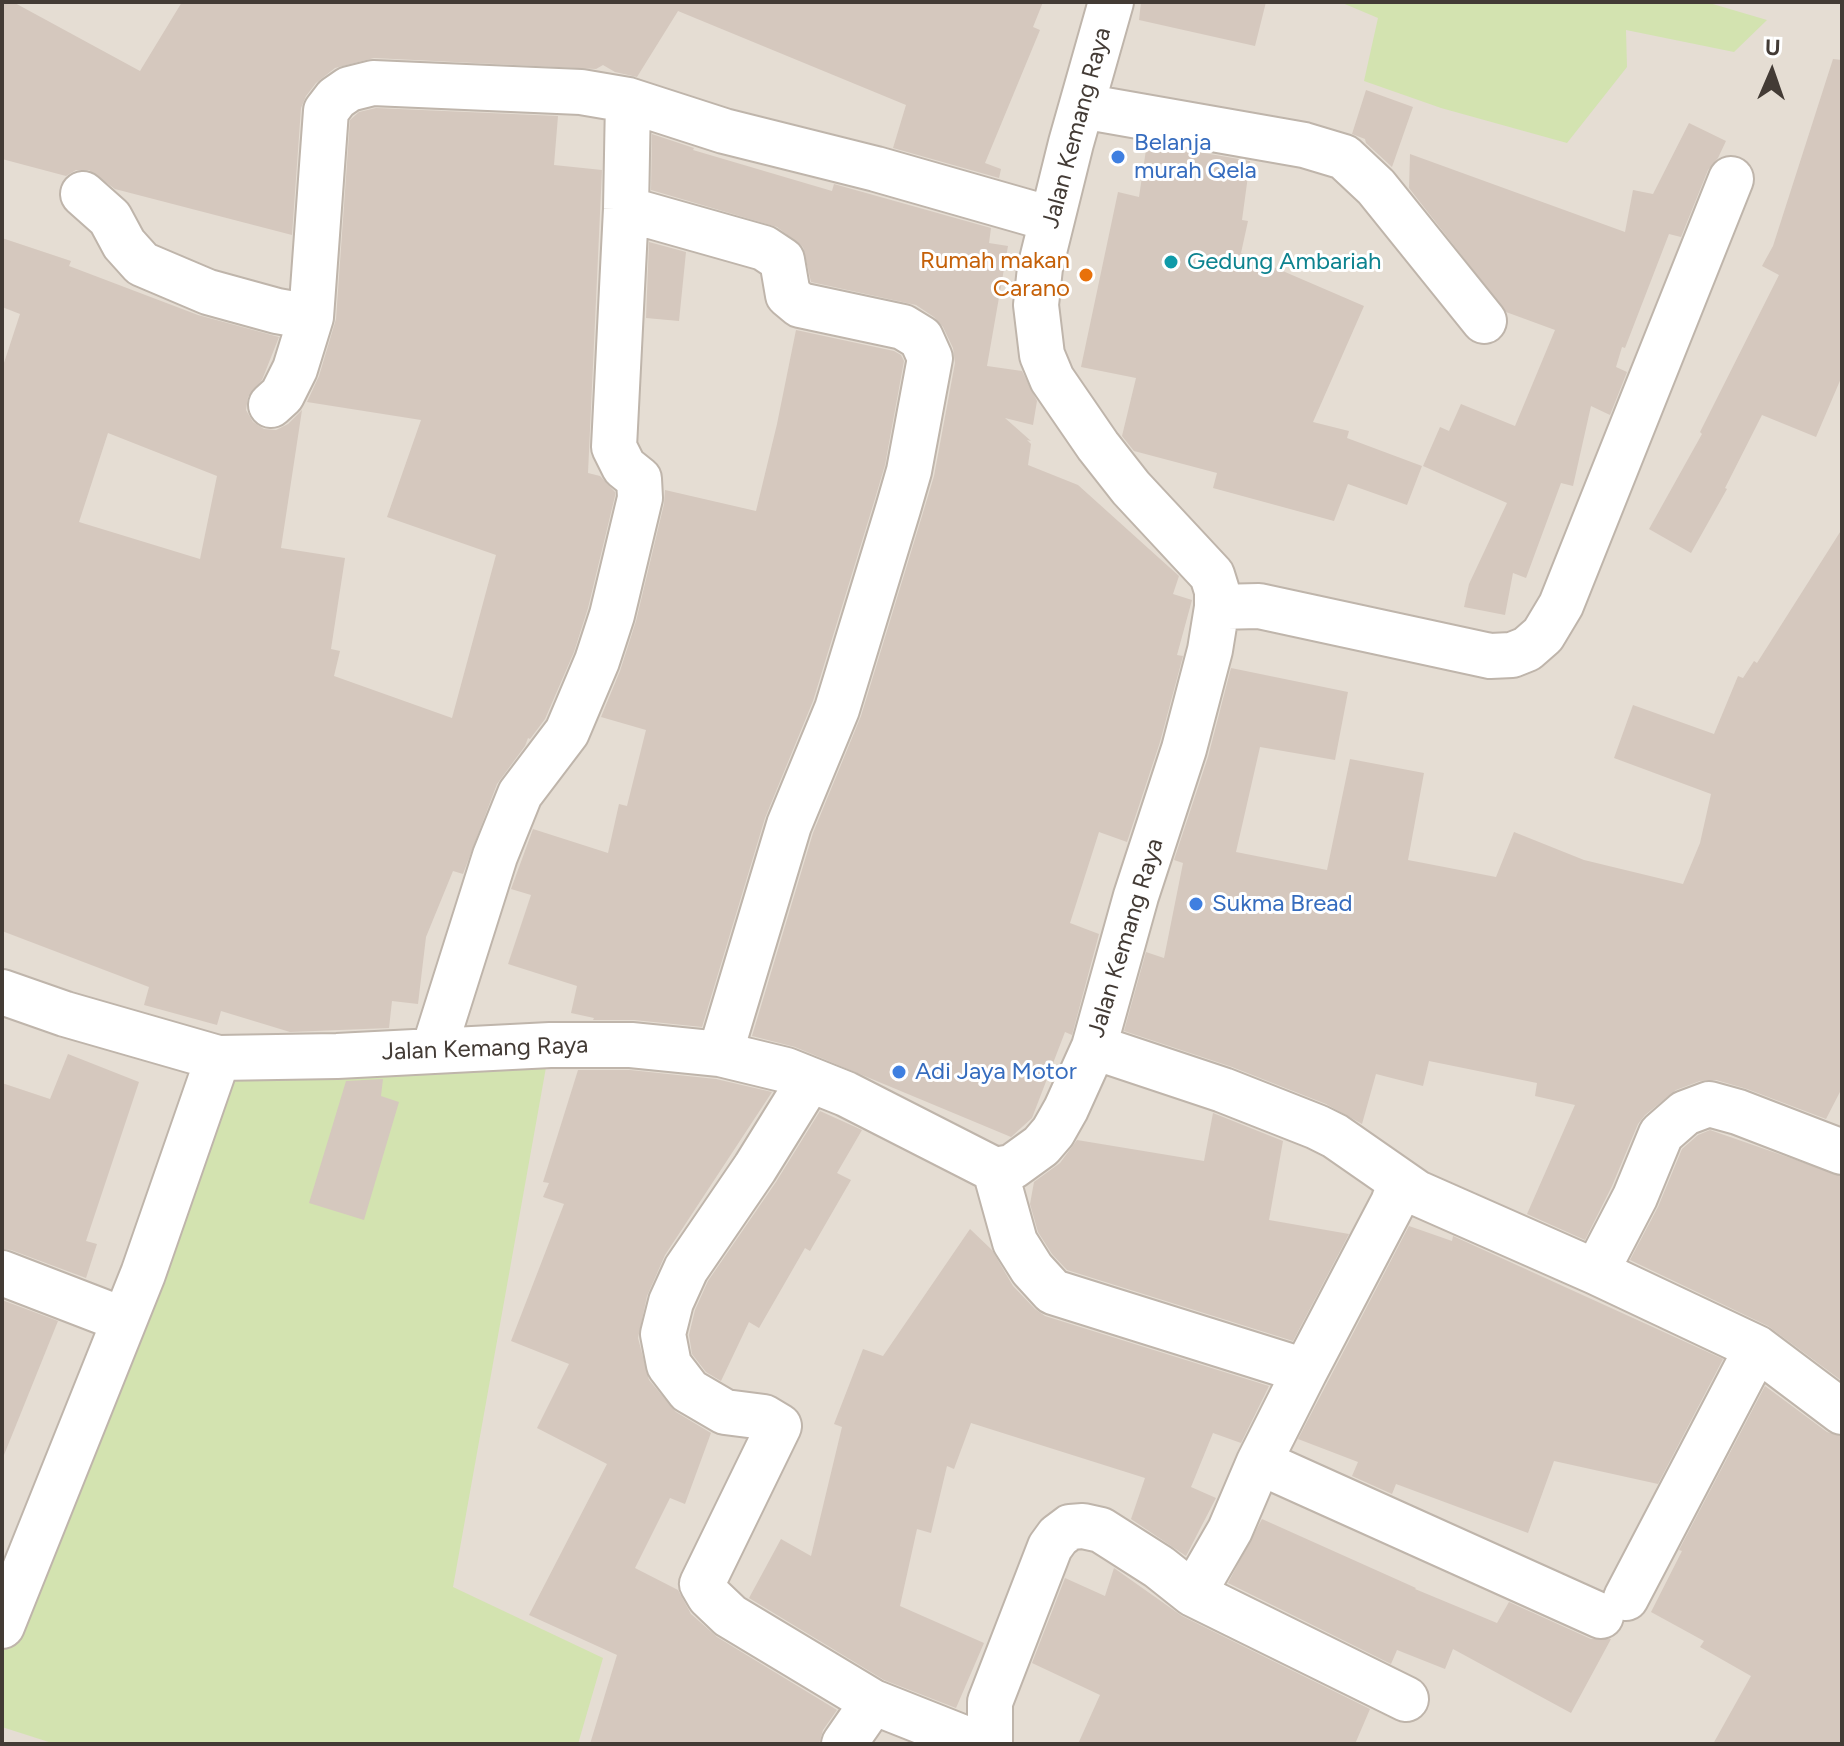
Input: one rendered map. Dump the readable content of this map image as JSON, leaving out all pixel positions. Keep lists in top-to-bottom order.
{
  "streets": {
    "street": ["Jalan Kemang Raya"]
  },
  "places": [
    "Belanja murah Qela",
    "Gedung Ambariah",
    "Rumah makan Carano",
    "Sukma Bread",
    "Adi Jaya Motor"
  ],
  "north": "top"
}
